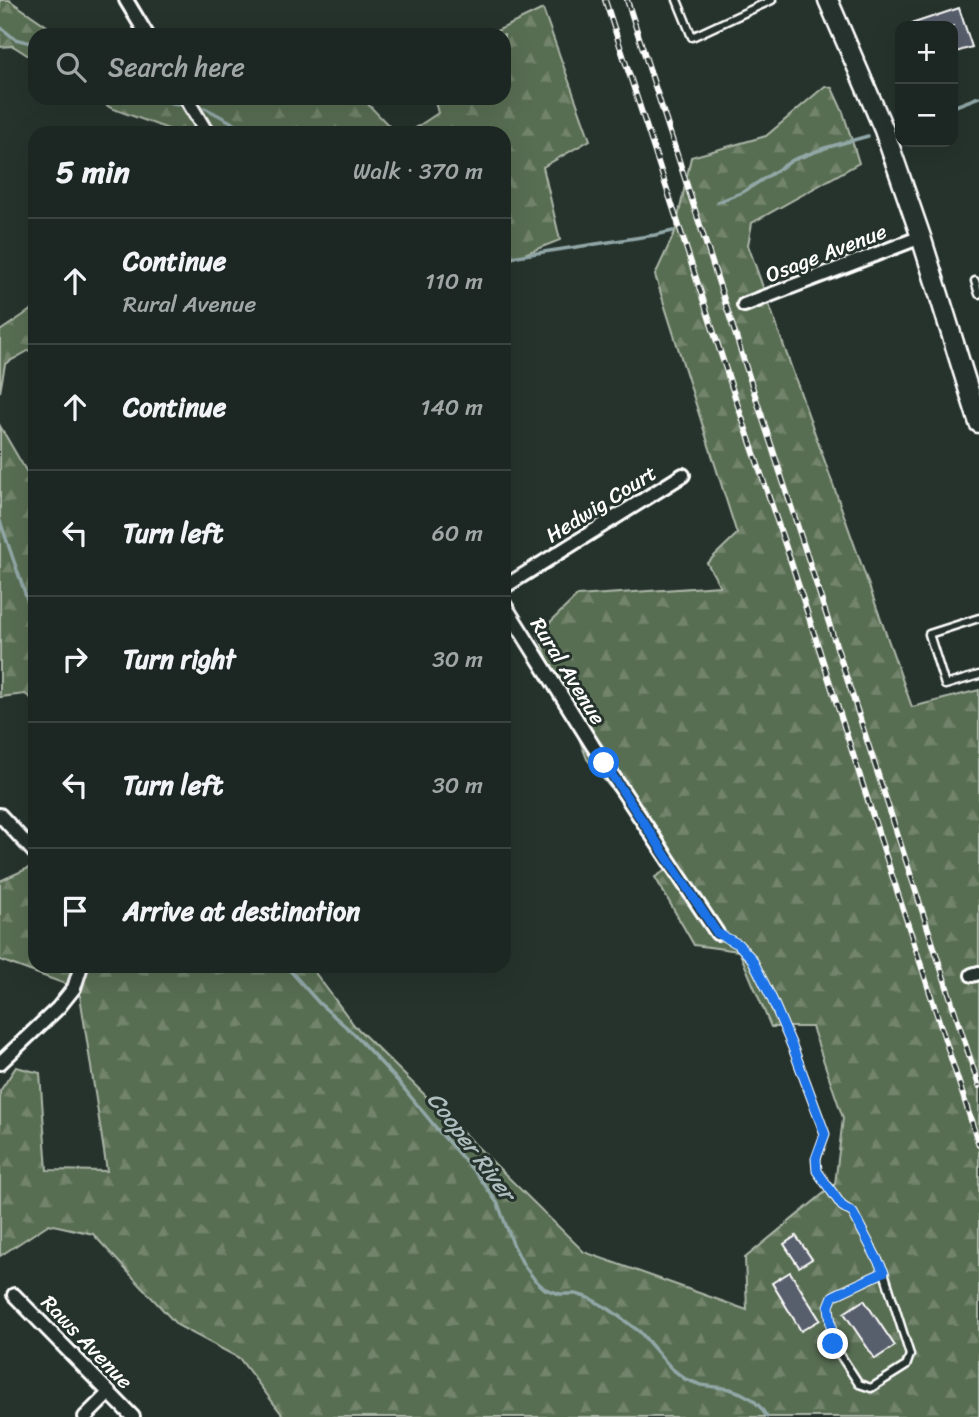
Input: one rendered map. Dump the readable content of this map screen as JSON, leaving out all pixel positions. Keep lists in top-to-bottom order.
{
  "streets": {
    "street": [
      "Osage Avenue",
      "Hedwig Court",
      "Rural Avenue",
      "Raws Avenue"
    ]
  },
  "water": ["Cooper River"],
  "page": {
    "map_buttons": ["+", "−"],
    "search": "Search here",
    "heading": ["5 min", "Walk · 370 m"],
    "list": [
      ["Continue", "Rural Avenue", "110 m"],
      ["Continue", "140 m"],
      ["Turn left", "60 m"],
      ["Turn right", "30 m"],
      ["Turn left", "30 m"],
      "Arrive at destination"
    ]
  }
}
